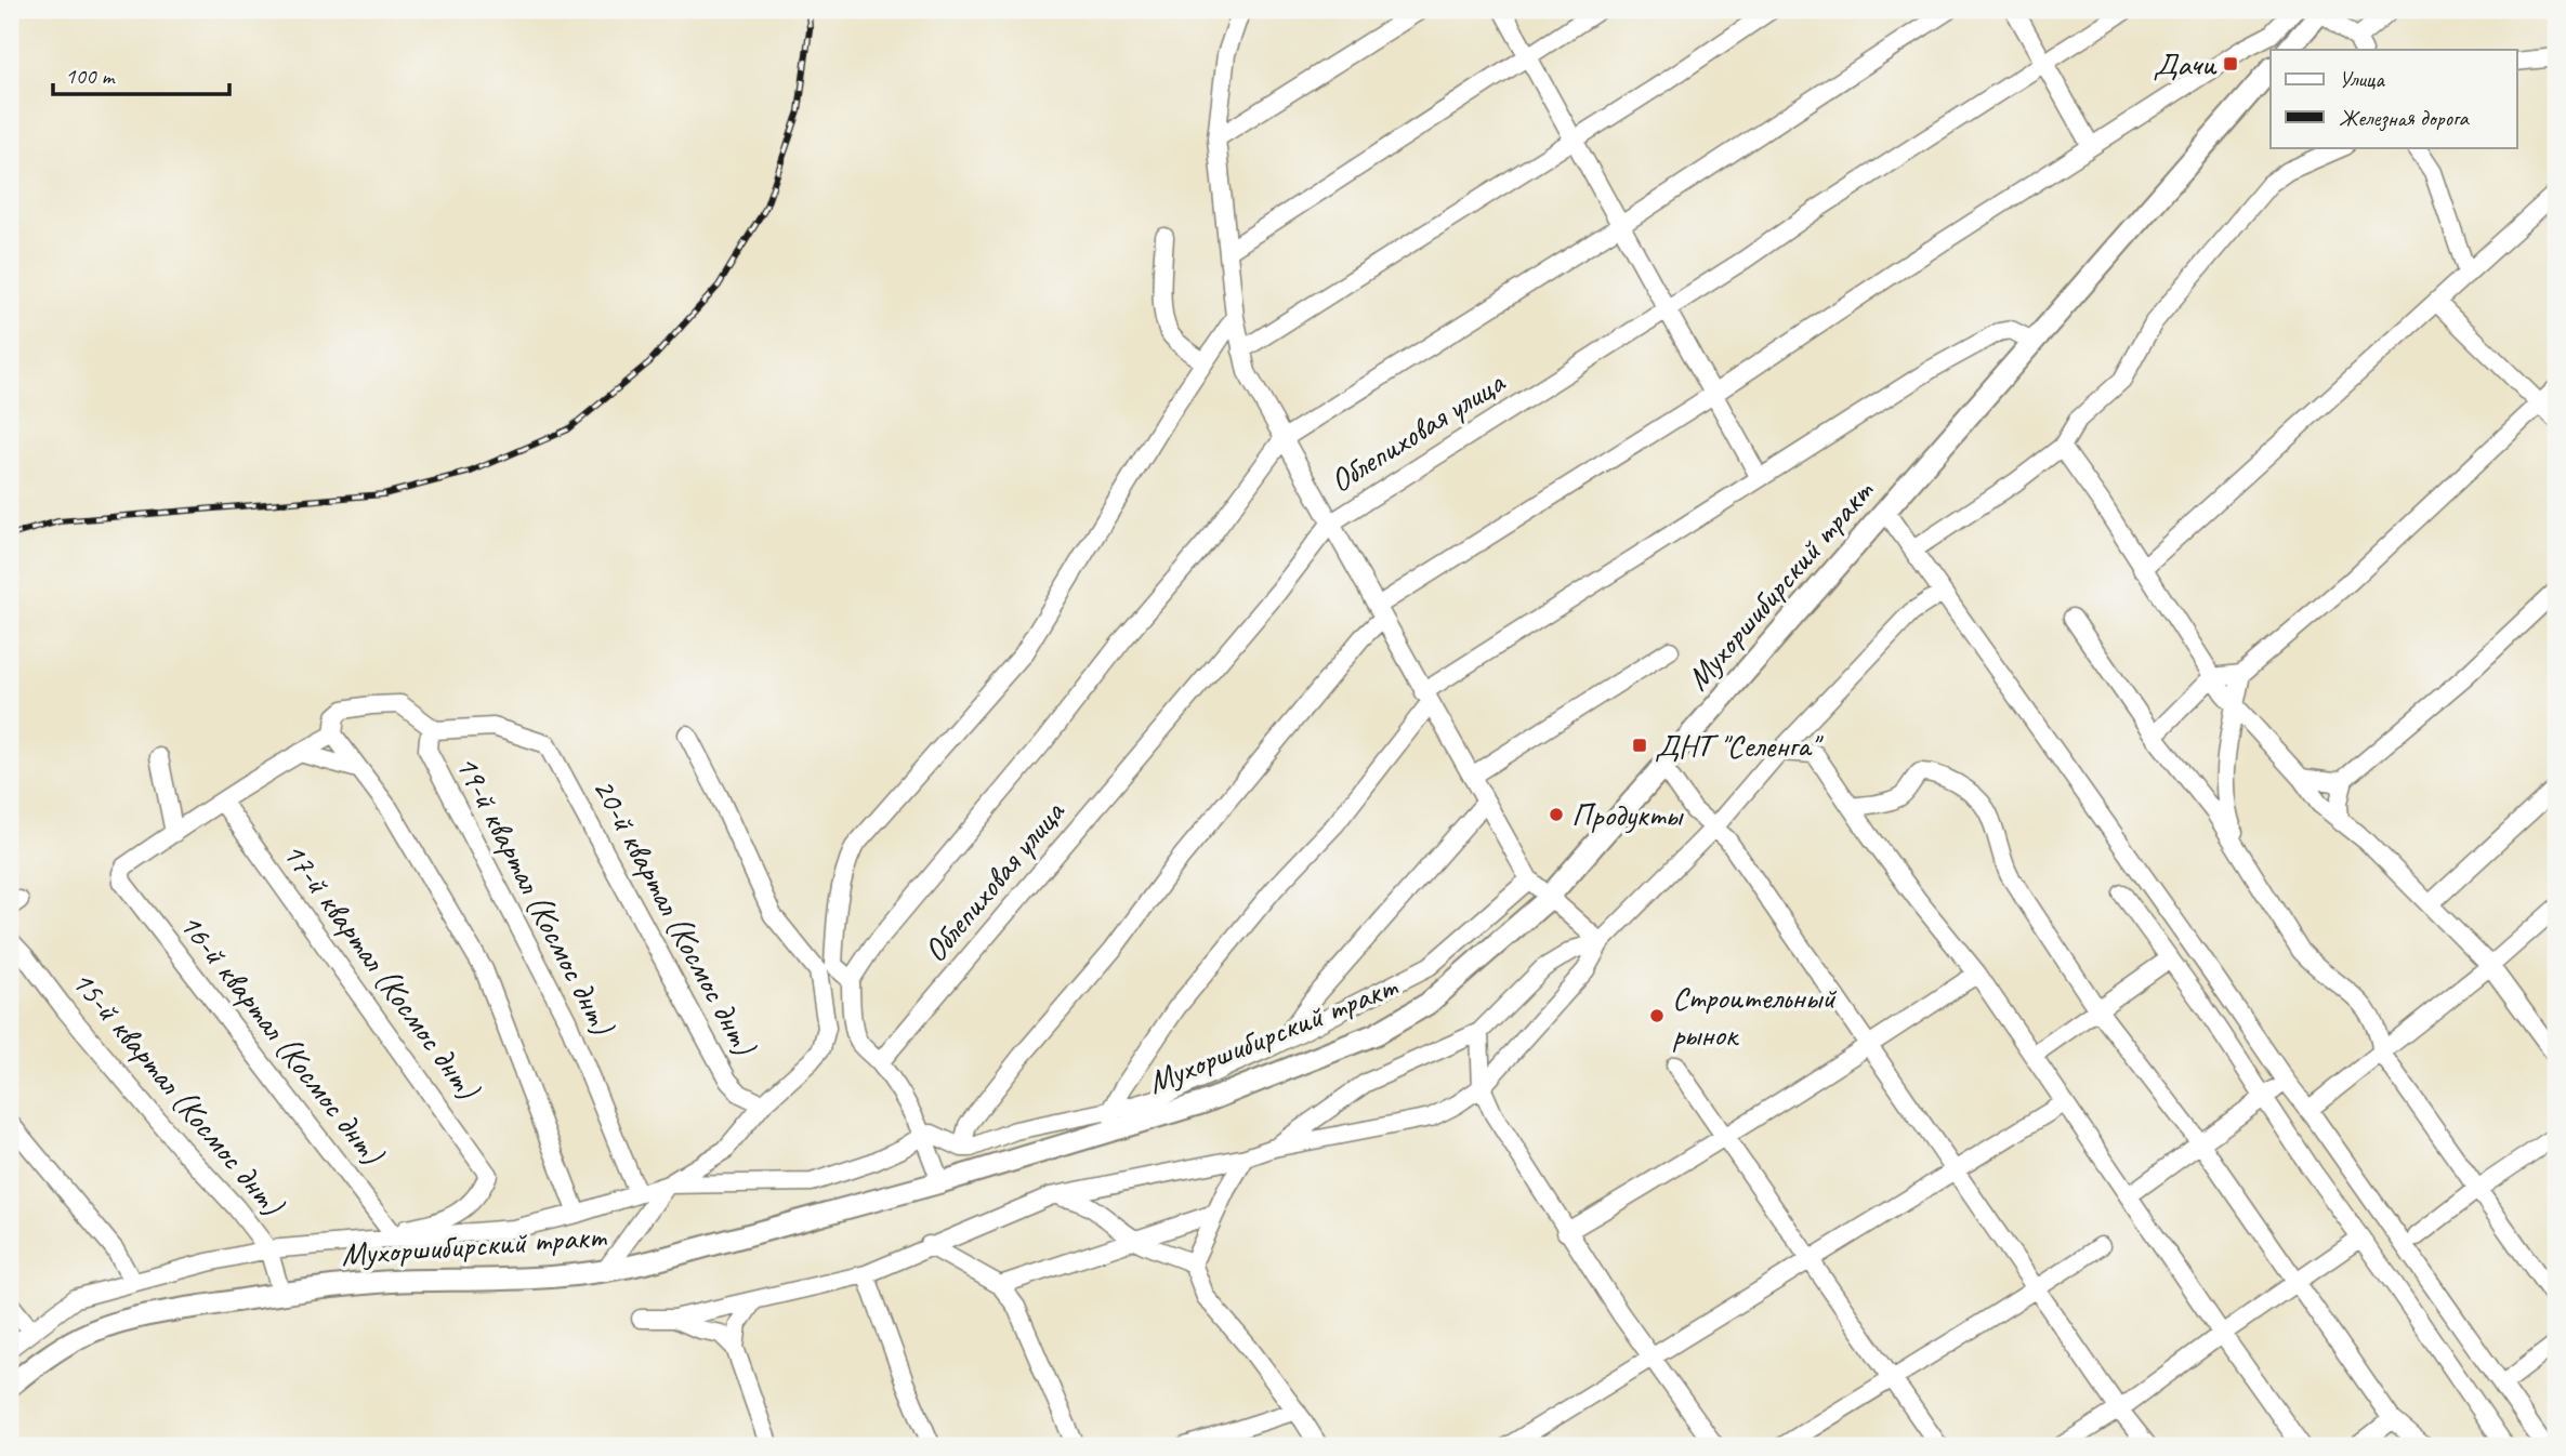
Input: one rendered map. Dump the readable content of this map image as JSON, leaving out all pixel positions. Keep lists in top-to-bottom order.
{
  "streets": {
    "main road": ["Мухоршибирский тракт"],
    "street": [
      "Облепиховая улица",
      "19-й квартал (Космос днт)",
      "20-й квартал (Космос днт)",
      "17-й квартал (Космос днт)",
      "16-й квартал (Космос днт)",
      "15-й квартал (Космос днт)"
    ]
  },
  "crossings": [
    ["Мухоршибирский тракт", "15-й квартал (Космос днт)"],
    ["19-й квартал (Космос днт)", "20-й квартал (Космос днт)"],
    ["17-й квартал (Космос днт)", "16-й квартал (Космос днт)"]
  ],
  "places": {
    "transit": ["Дачи", "ДНТ \"Селенга\""],
    "other": ["Продукты", "Строительный рынок"]
  },
  "legend": ["Улица", "Железная дорога"],
  "scale_bar": "100 m"
}
